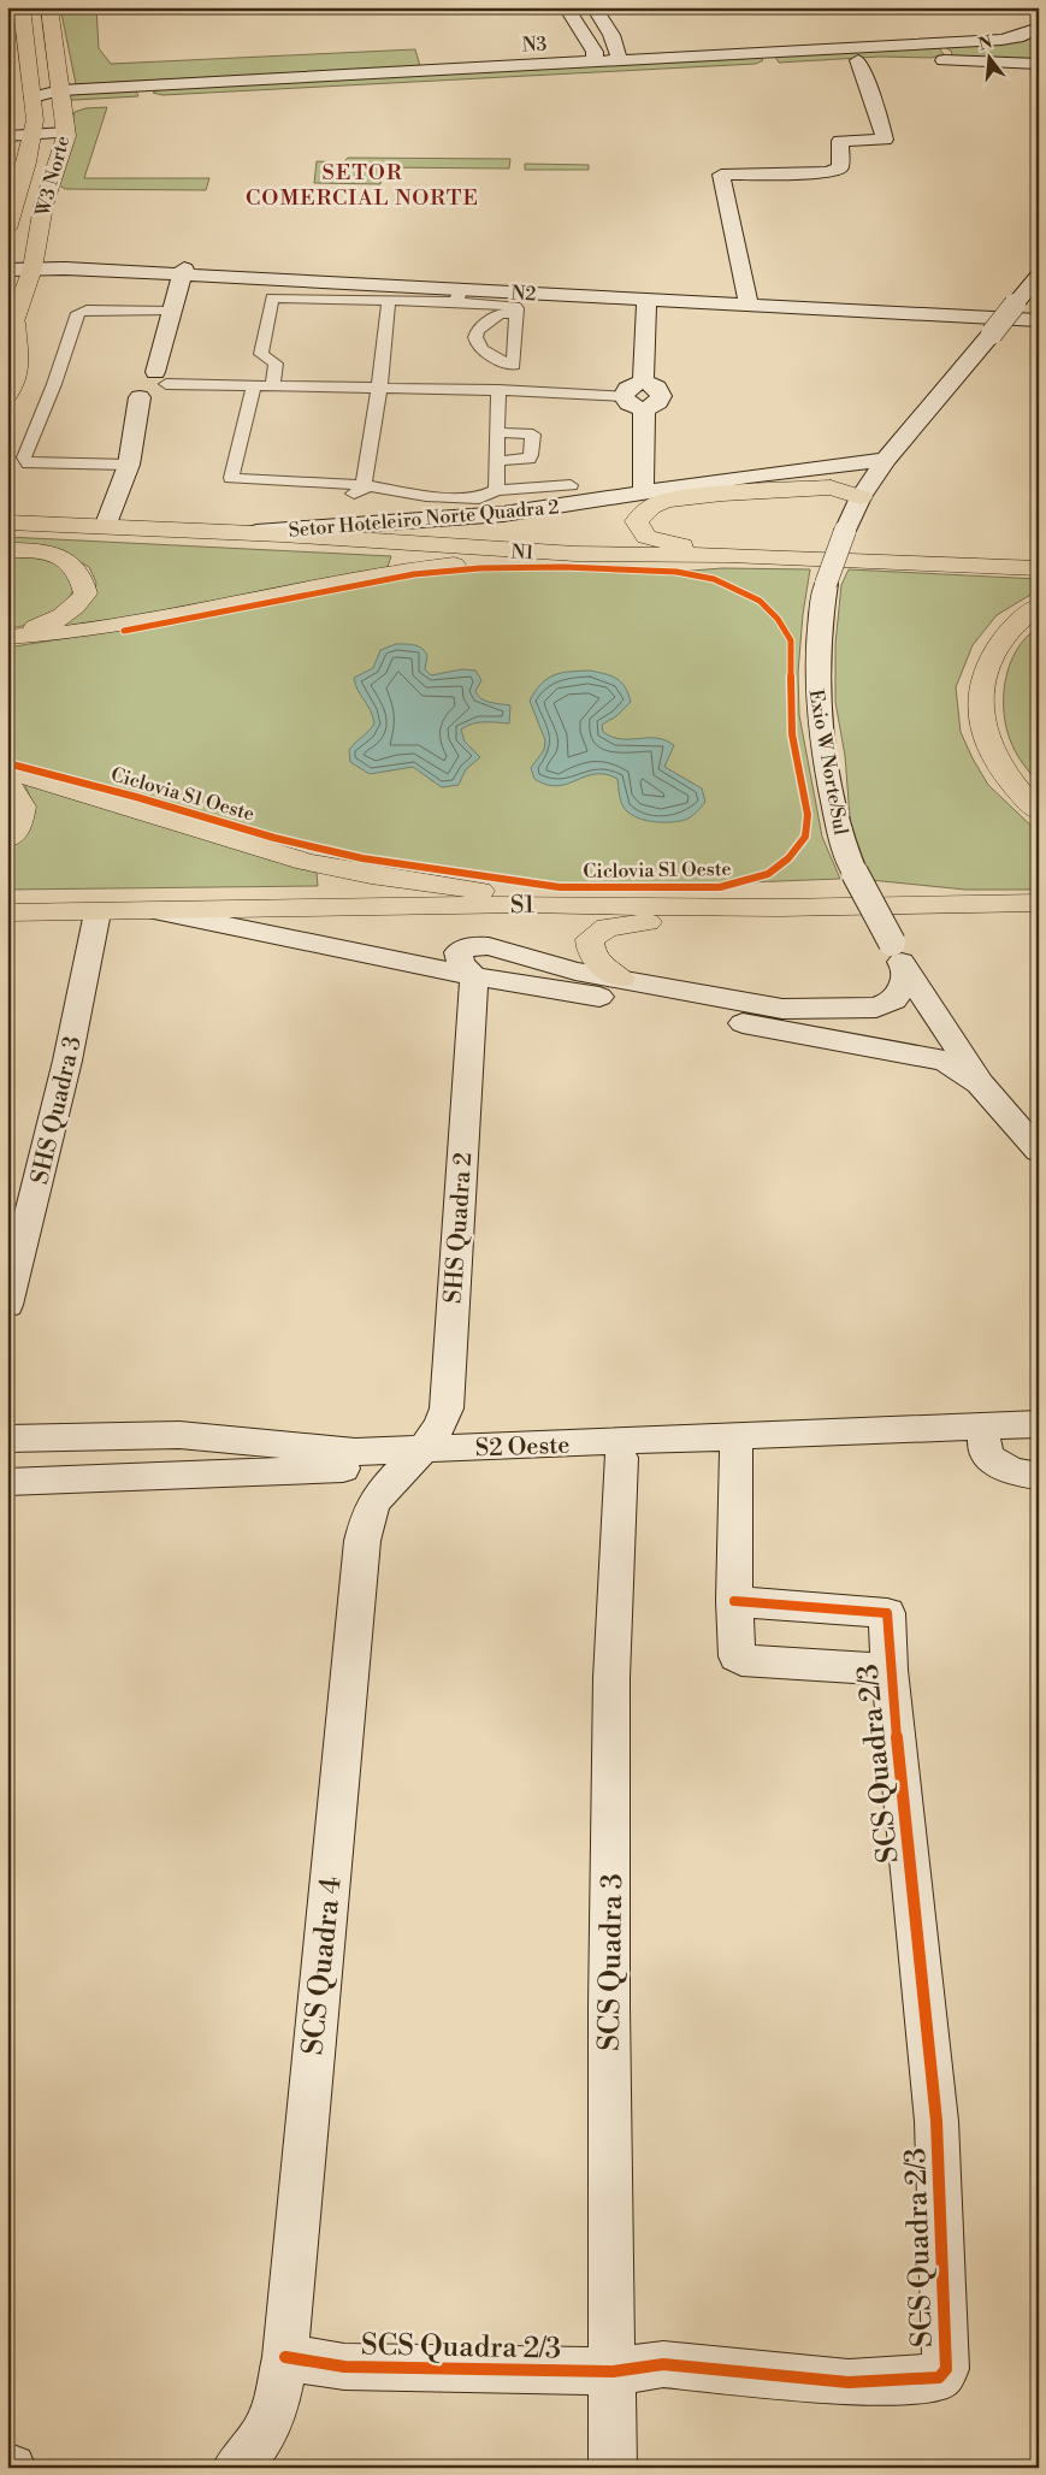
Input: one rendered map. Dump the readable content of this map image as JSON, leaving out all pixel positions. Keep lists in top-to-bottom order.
{
  "streets": {
    "main road": [
      "N3",
      "W3 Norte",
      "N2",
      "Setor Hoteleiro Norte Quadra 2",
      "N1",
      "Exio W Norte/Sul",
      "S1",
      "SHS Quadra 3",
      "SHS Quadra 2",
      "S2 Oeste",
      "SCS Quadra 2/3",
      "SCS Quadra 3",
      "SCS Quadra 4"
    ],
    "cycle path": ["Ciclovia S1 Oeste"]
  },
  "crossings": [
    ["N3", "W3 Norte"],
    ["W3 Norte", "N2"],
    ["Setor Hoteleiro Norte Quadra 2", "N1"],
    ["S1", "SHS Quadra 3"],
    ["SHS Quadra 2", "S2 Oeste"],
    ["SHS Quadra 2", "SCS Quadra 4"],
    ["S2 Oeste", "SCS Quadra 2/3"],
    ["S2 Oeste", "SCS Quadra 3"],
    ["S2 Oeste", "SCS Quadra 4"],
    ["SCS Quadra 2/3", "SCS Quadra 3"],
    ["SCS Quadra 2/3", "SCS Quadra 4"]
  ],
  "districts": ["SETOR COMERCIAL NORTE"],
  "north": "top"
}
